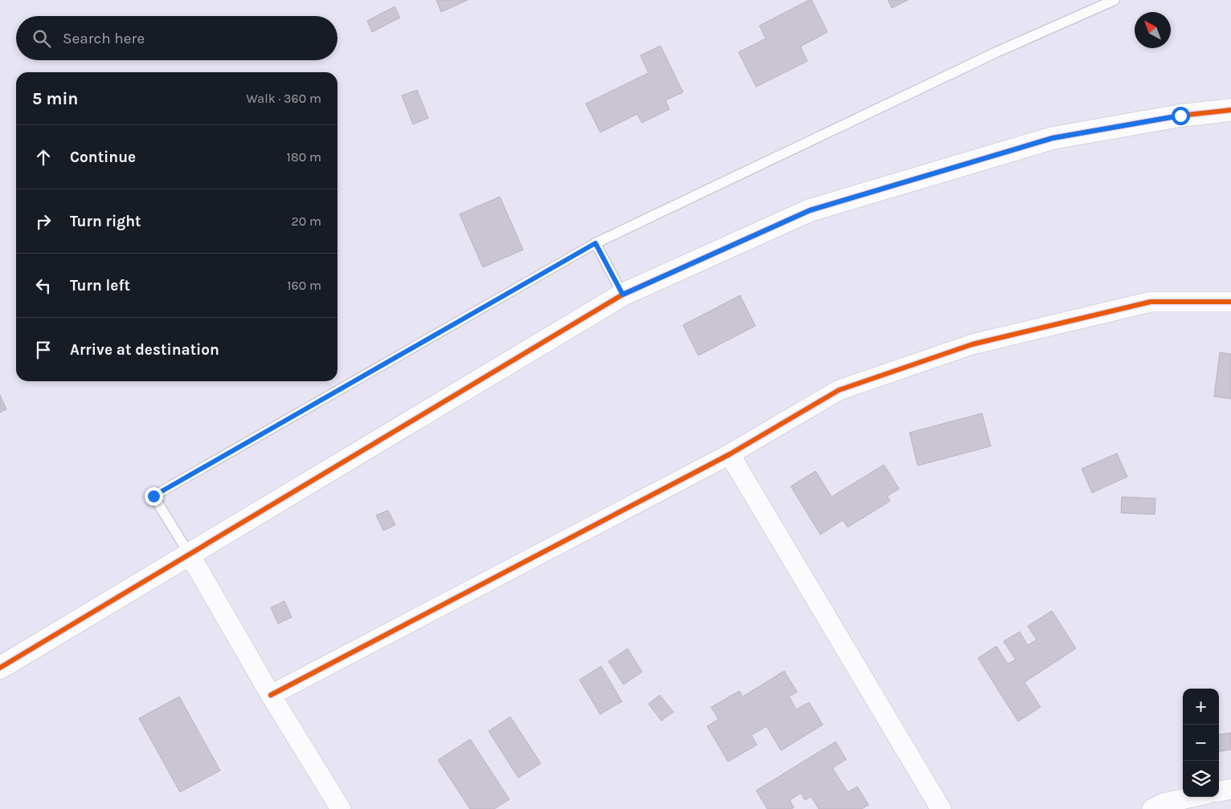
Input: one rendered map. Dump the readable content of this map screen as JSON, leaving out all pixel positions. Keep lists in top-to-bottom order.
{
  "north": "top left",
  "page": {
    "search": "Search here",
    "heading": ["5 min", "Walk · 360 m"],
    "list": [
      ["Continue", "180 m"],
      ["Turn right", "20 m"],
      ["Turn left", "160 m"],
      "Arrive at destination"
    ],
    "map_buttons": ["+", "−"]
  }
}
